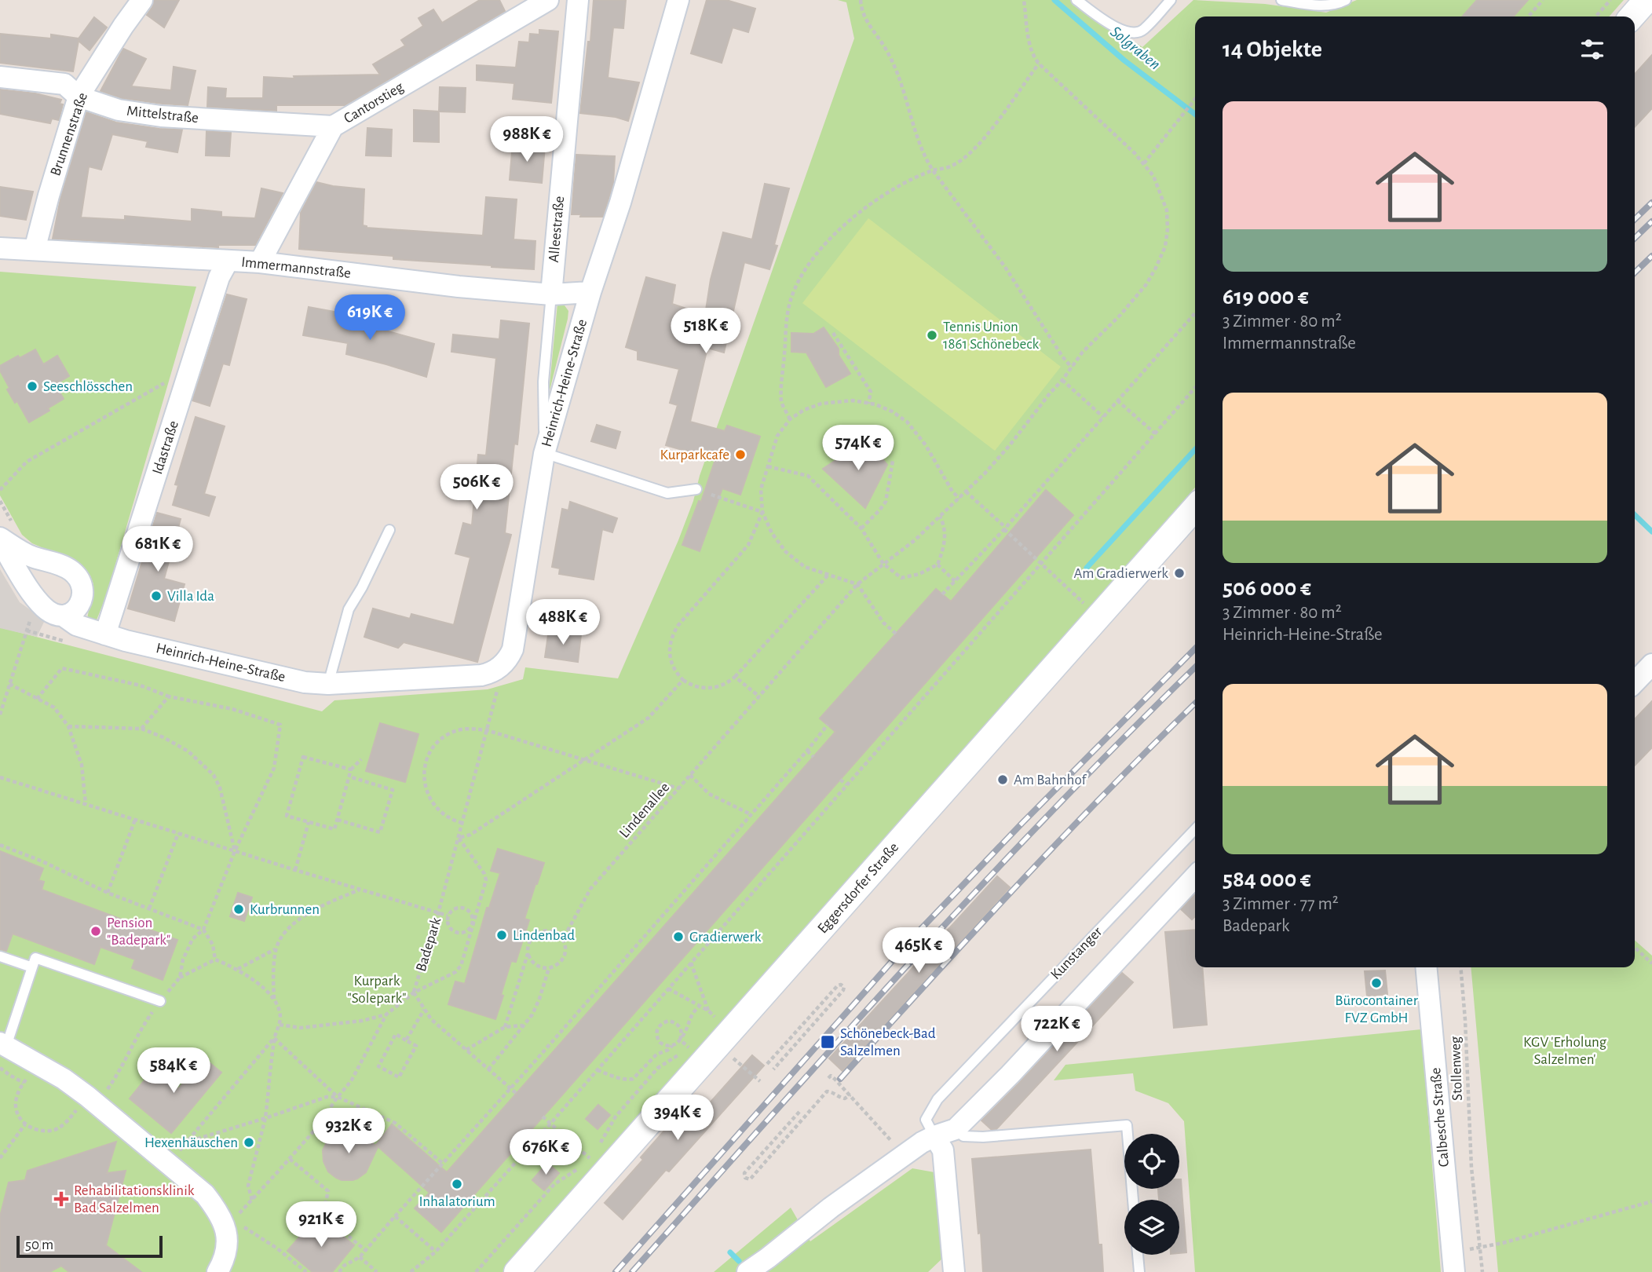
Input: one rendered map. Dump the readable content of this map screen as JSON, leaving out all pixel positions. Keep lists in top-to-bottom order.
{
  "streets": {
    "street": [
      "Cantorstieg",
      "Mittelstraße",
      "Brunnenstraße",
      "Alleestraße",
      "Immermannstraße",
      "Heinrich-Heine-Straße",
      "Idastraße",
      "Eggersdorfer Straße",
      "Kunstanger",
      "Calbesche Straße"
    ],
    "path": ["Lindenallee", "Badepark", "Stollenweg"]
  },
  "crossings": [
    ["Cantorstieg", "Mittelstraße"],
    ["Cantorstieg", "Immermannstraße"],
    ["Mittelstraße", "Brunnenstraße"],
    ["Brunnenstraße", "Immermannstraße"],
    ["Alleestraße", "Immermannstraße"],
    ["Immermannstraße", "Heinrich-Heine-Straße"],
    ["Immermannstraße", "Idastraße"],
    ["Heinrich-Heine-Straße", "Idastraße"],
    ["Heinrich-Heine-Straße", "Badepark"]
  ],
  "water": ["Solgraben"],
  "parks": ["Kurpark \"Solepark\"", "KGV 'Erholung Salzelmen'"],
  "places": {
    "other": [
      "Tennis Union 1861 Schönebeck",
      "Seeschlösschen",
      "Kurparkcafe",
      "Am Gradierwerk",
      "Villa Ida",
      "Am Bahnhof",
      "Kurbrunnen",
      "Pension \"Badepark\"",
      "Lindenbad",
      "Gradierwerk",
      "Bürocontainer FVZ GmbH",
      "Hexenhäuschen",
      "Inhalatorium"
    ],
    "transit": ["Schönebeck-Bad Salzelmen"],
    "health": ["Rehabilitationsklinik Bad Salzelmen"]
  },
  "scale_bar": "50 m",
  "page": {
    "heading": "14 Objekte",
    "list": [
      {
        "name": "619 000 €",
        "note": "3 Zimmer · 80 m² · Immermannstraße"
      },
      {
        "name": "506 000 €",
        "note": "3 Zimmer · 80 m² · Heinrich-Heine-Straße"
      },
      {
        "name": "584 000 €",
        "note": "3 Zimmer · 77 m² · Badepark"
      }
    ],
    "price": [
      "988K €",
      "619K €",
      "518K €",
      "574K €",
      "506K €",
      "681K €",
      "488K €",
      "465K €",
      "722K €",
      "584K €",
      "394K €",
      "932K €",
      "676K €",
      "921K €"
    ],
    "scale": "50 m"
  }
}
